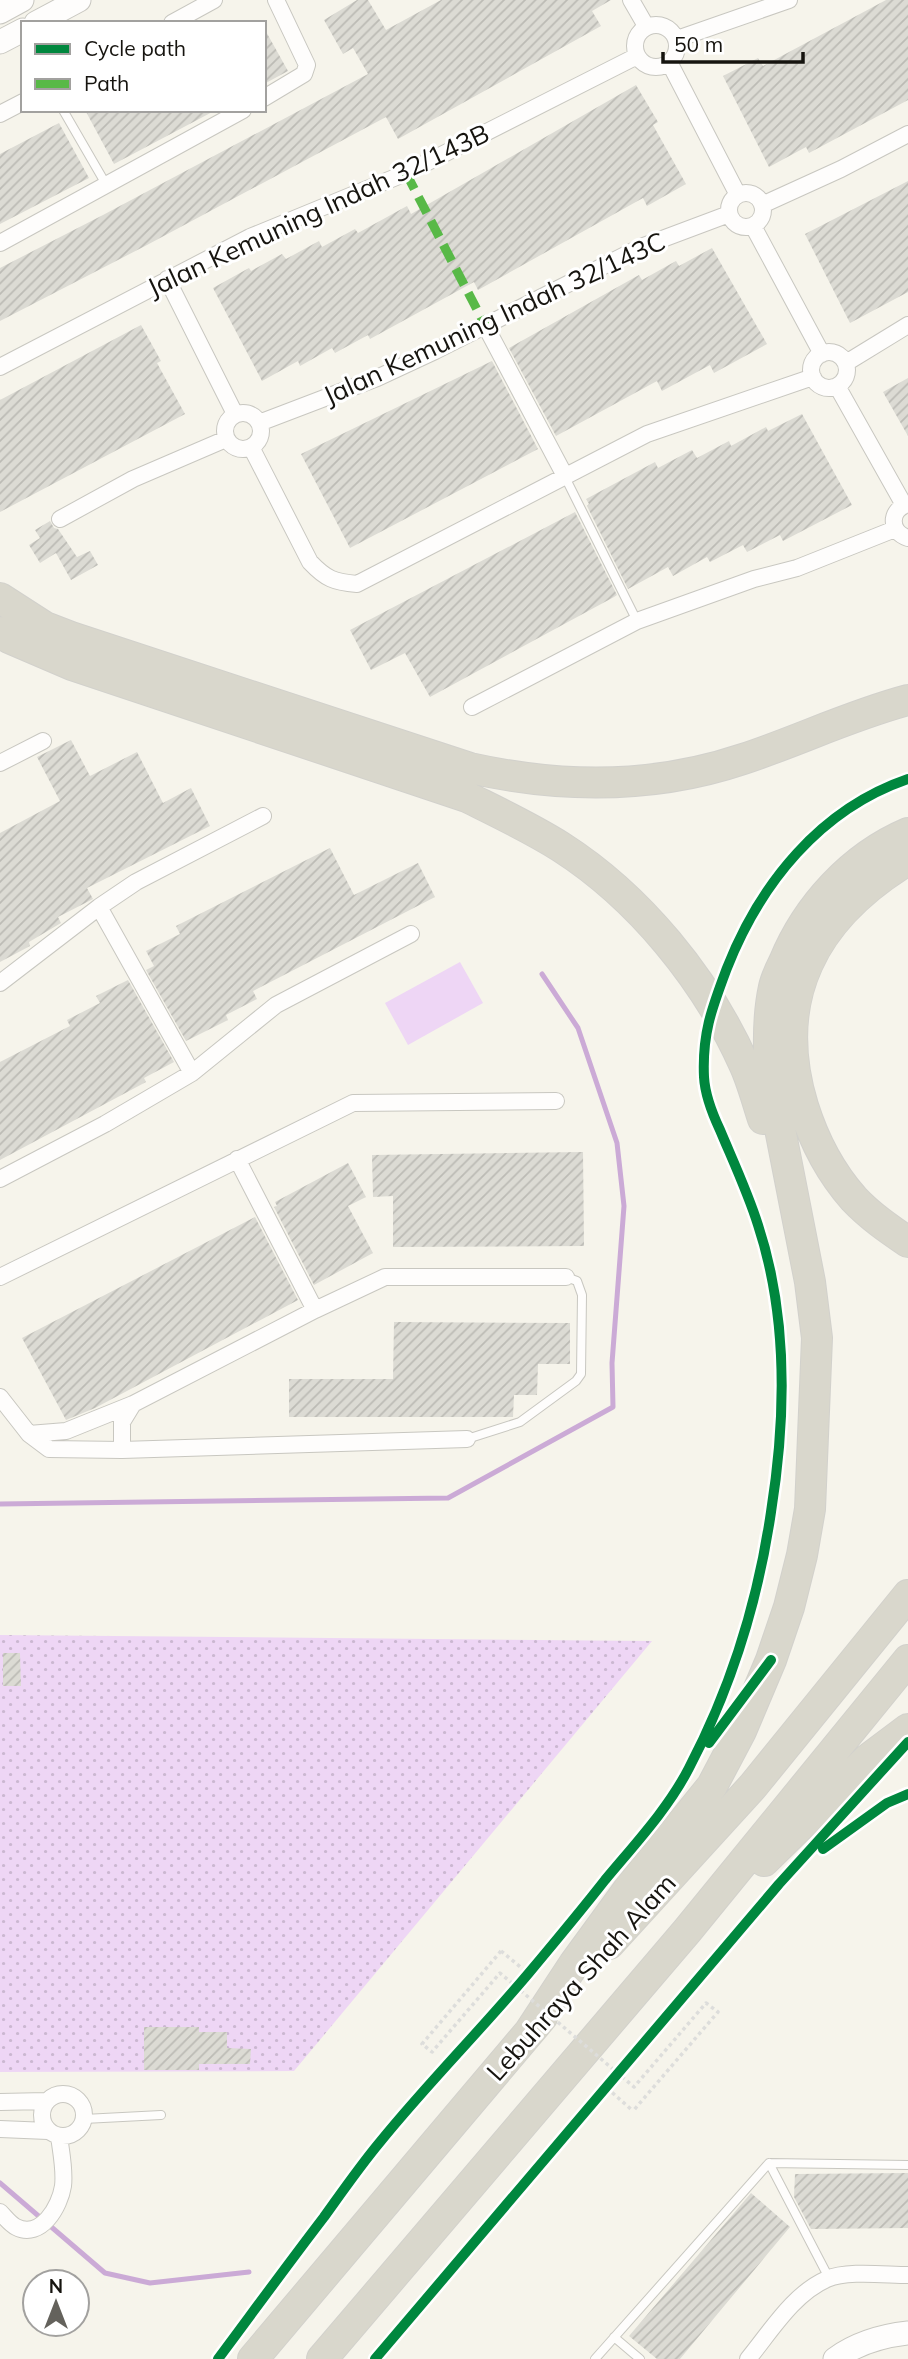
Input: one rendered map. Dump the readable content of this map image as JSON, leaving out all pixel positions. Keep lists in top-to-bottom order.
{
  "streets": {
    "highway": ["Lebuhraya Shah Alam"],
    "street": ["Jalan Kemuning Indah 32/143B", "Jalan Kemuning Indah 32/143C"]
  },
  "legend": ["Cycle path", "Path"],
  "scale_bar": "50 m",
  "north": "top"
}
